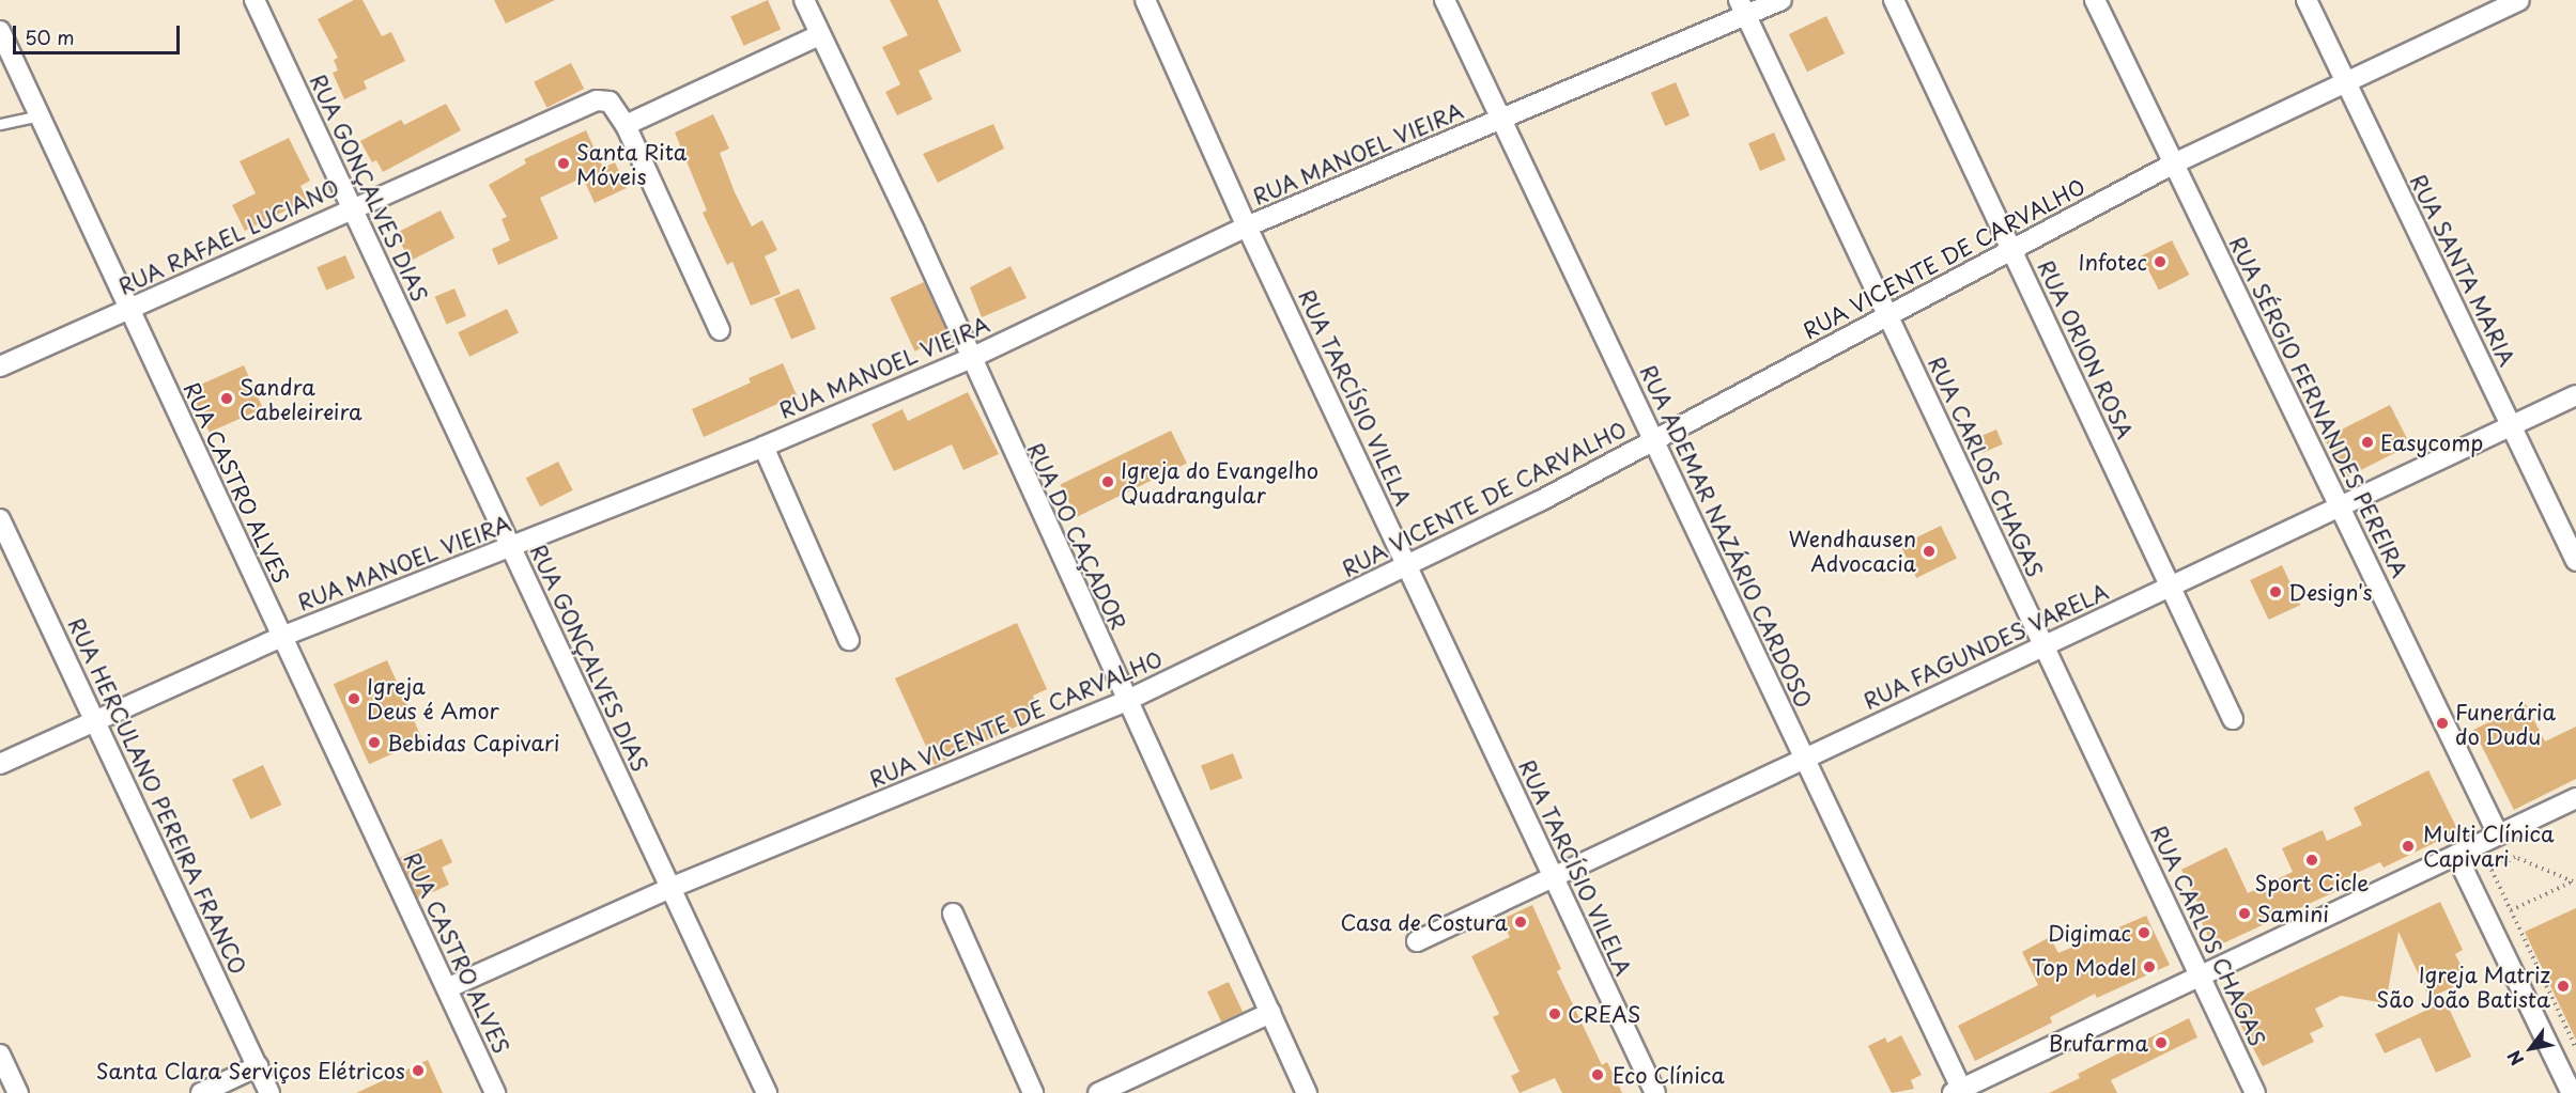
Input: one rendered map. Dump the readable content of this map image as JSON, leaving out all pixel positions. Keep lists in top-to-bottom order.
{
  "streets": {
    "street": [
      "RUA MANOEL VIEIRA",
      "RUA GONÇALVES DIAS",
      "RUA RAFAEL LUCIANO",
      "RUA VICENTE DE CARVALHO",
      "RUA SANTA MARIA",
      "RUA ORION ROSA",
      "RUA TARCÍSIO VILELA",
      "RUA SÉRGIO FERNANDES PEREIRA",
      "RUA CARLOS CHAGAS",
      "RUA CASTRO ALVES",
      "RUA DO CAÇADOR",
      "RUA ADEMAR NAZÁRIO CARDOSO",
      "RUA FAGUNDES VARELA",
      "RUA HERCULANO PEREIRA FRANCO"
    ]
  },
  "crossings": [
    ["RUA MANOEL VIEIRA", "RUA GONÇALVES DIAS"],
    ["RUA MANOEL VIEIRA", "RUA TARCÍSIO VILELA"],
    ["RUA MANOEL VIEIRA", "RUA CARLOS CHAGAS"],
    ["RUA MANOEL VIEIRA", "RUA CASTRO ALVES"],
    ["RUA MANOEL VIEIRA", "RUA DO CAÇADOR"],
    ["RUA MANOEL VIEIRA", "RUA ADEMAR NAZÁRIO CARDOSO"],
    ["RUA MANOEL VIEIRA", "RUA HERCULANO PEREIRA FRANCO"],
    ["RUA GONÇALVES DIAS", "RUA RAFAEL LUCIANO"],
    ["RUA GONÇALVES DIAS", "RUA VICENTE DE CARVALHO"],
    ["RUA RAFAEL LUCIANO", "RUA CASTRO ALVES"],
    ["RUA VICENTE DE CARVALHO", "RUA SANTA MARIA"],
    ["RUA VICENTE DE CARVALHO", "RUA ORION ROSA"],
    ["RUA VICENTE DE CARVALHO", "RUA TARCÍSIO VILELA"],
    ["RUA VICENTE DE CARVALHO", "RUA SÉRGIO FERNANDES PEREIRA"],
    ["RUA VICENTE DE CARVALHO", "RUA CARLOS CHAGAS"],
    ["RUA VICENTE DE CARVALHO", "RUA CASTRO ALVES"],
    ["RUA VICENTE DE CARVALHO", "RUA DO CAÇADOR"],
    ["RUA VICENTE DE CARVALHO", "RUA ADEMAR NAZÁRIO CARDOSO"],
    ["RUA SANTA MARIA", "RUA FAGUNDES VARELA"],
    ["RUA ORION ROSA", "RUA FAGUNDES VARELA"],
    ["RUA TARCÍSIO VILELA", "RUA FAGUNDES VARELA"],
    ["RUA SÉRGIO FERNANDES PEREIRA", "RUA FAGUNDES VARELA"],
    ["RUA CARLOS CHAGAS", "RUA FAGUNDES VARELA"],
    ["RUA ADEMAR NAZÁRIO CARDOSO", "RUA FAGUNDES VARELA"]
  ],
  "places": [
    "Santa Rita Móveis",
    "Infotec",
    "Sandra Cabeleireira",
    "Easycomp",
    "Igreja do Evangelho Quadrangular",
    "Wendhausen Advocacia",
    "Design's",
    "Igreja Deus é Amor",
    "Funerária do Dudu",
    "Bebidas Capivari",
    "Multi Clínica Capivari",
    "Sport Cicle",
    "Samini",
    "Casa de Costura",
    "Digimac",
    "Top Model",
    "Igreja Matriz São João Batista",
    "CREAS",
    "Brufarma",
    "Santa Clara Serviços Elétricos",
    "Eco Clínica"
  ],
  "scale_bar": "50 m",
  "north": "bottom left"
}
